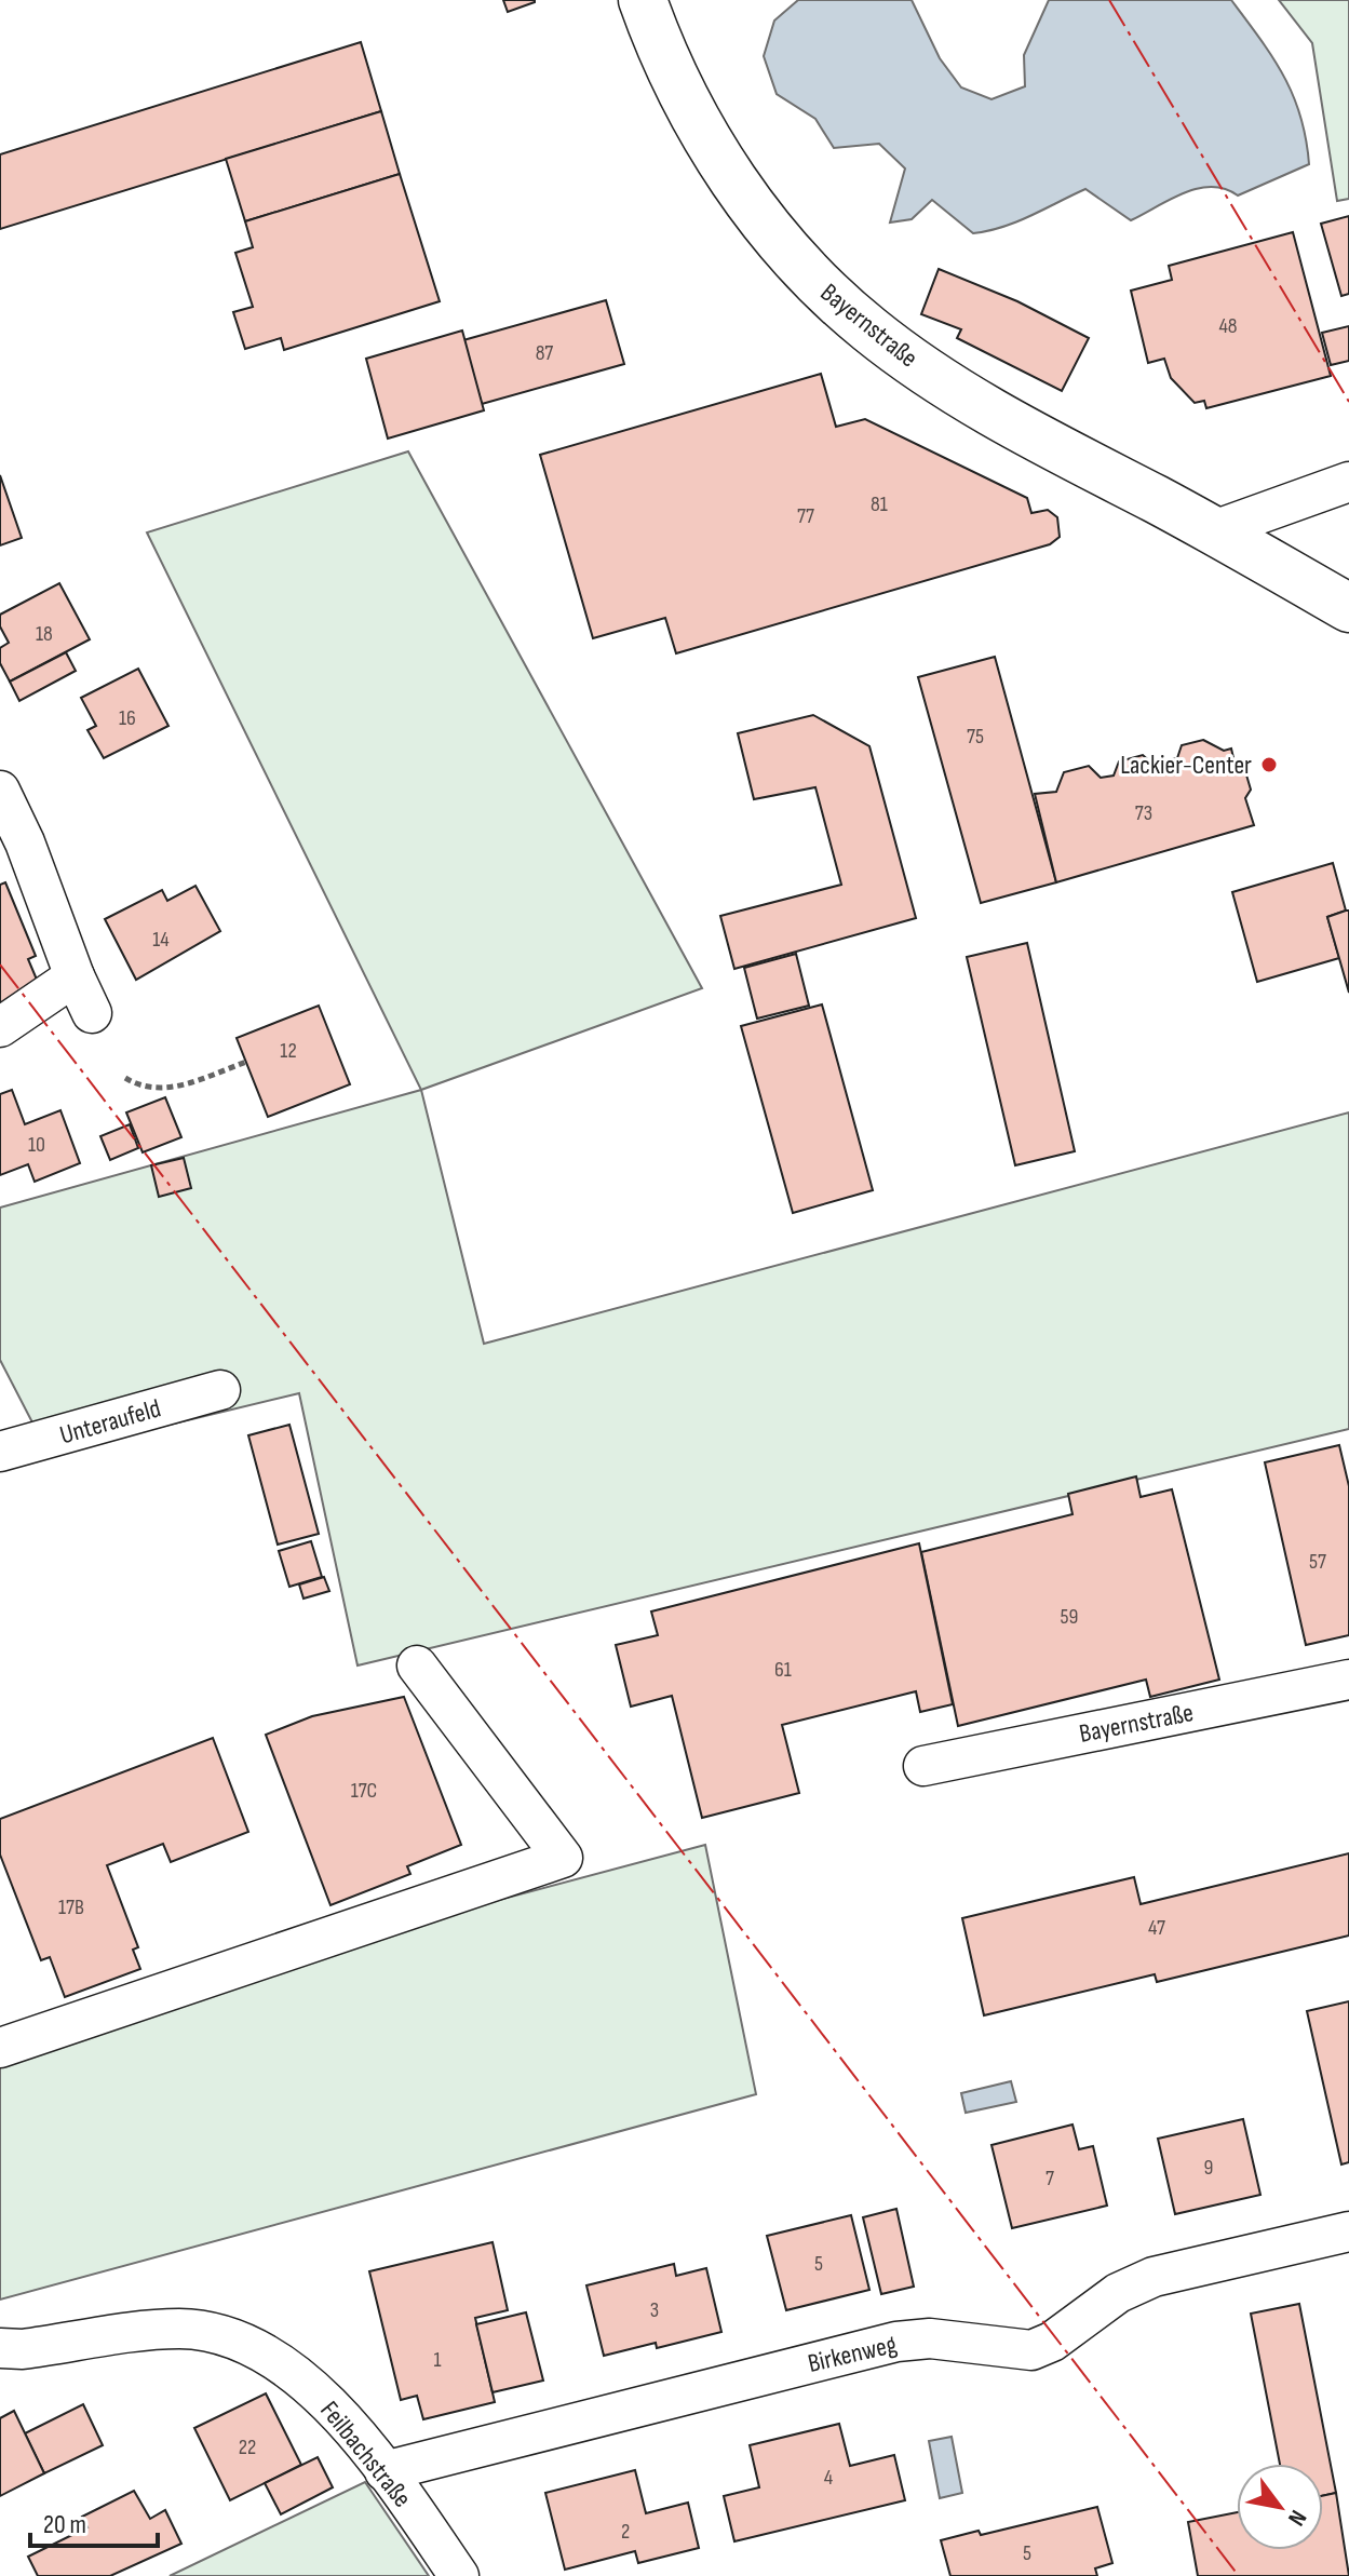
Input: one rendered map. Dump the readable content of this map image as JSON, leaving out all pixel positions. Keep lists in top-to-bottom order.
{
  "streets": {
    "street": [
      "Bayernstraße",
      "Unteraufeld",
      "Birkenweg",
      "Feilbachstraße"
    ]
  },
  "crossings": [
    ["Birkenweg", "Feilbachstraße"]
  ],
  "places": ["Lackier-Center"],
  "house_numbers": [
    "48",
    "87",
    "81",
    "77",
    "18",
    "16",
    "75",
    "73",
    "14",
    "12",
    "10",
    "57",
    "59",
    "61",
    "17C",
    "17B",
    "47",
    "9",
    "7",
    "5",
    "3",
    "1",
    "22",
    "4",
    "2",
    "5"
  ],
  "scale_bar": "20 m",
  "north": "bottom right"
}
